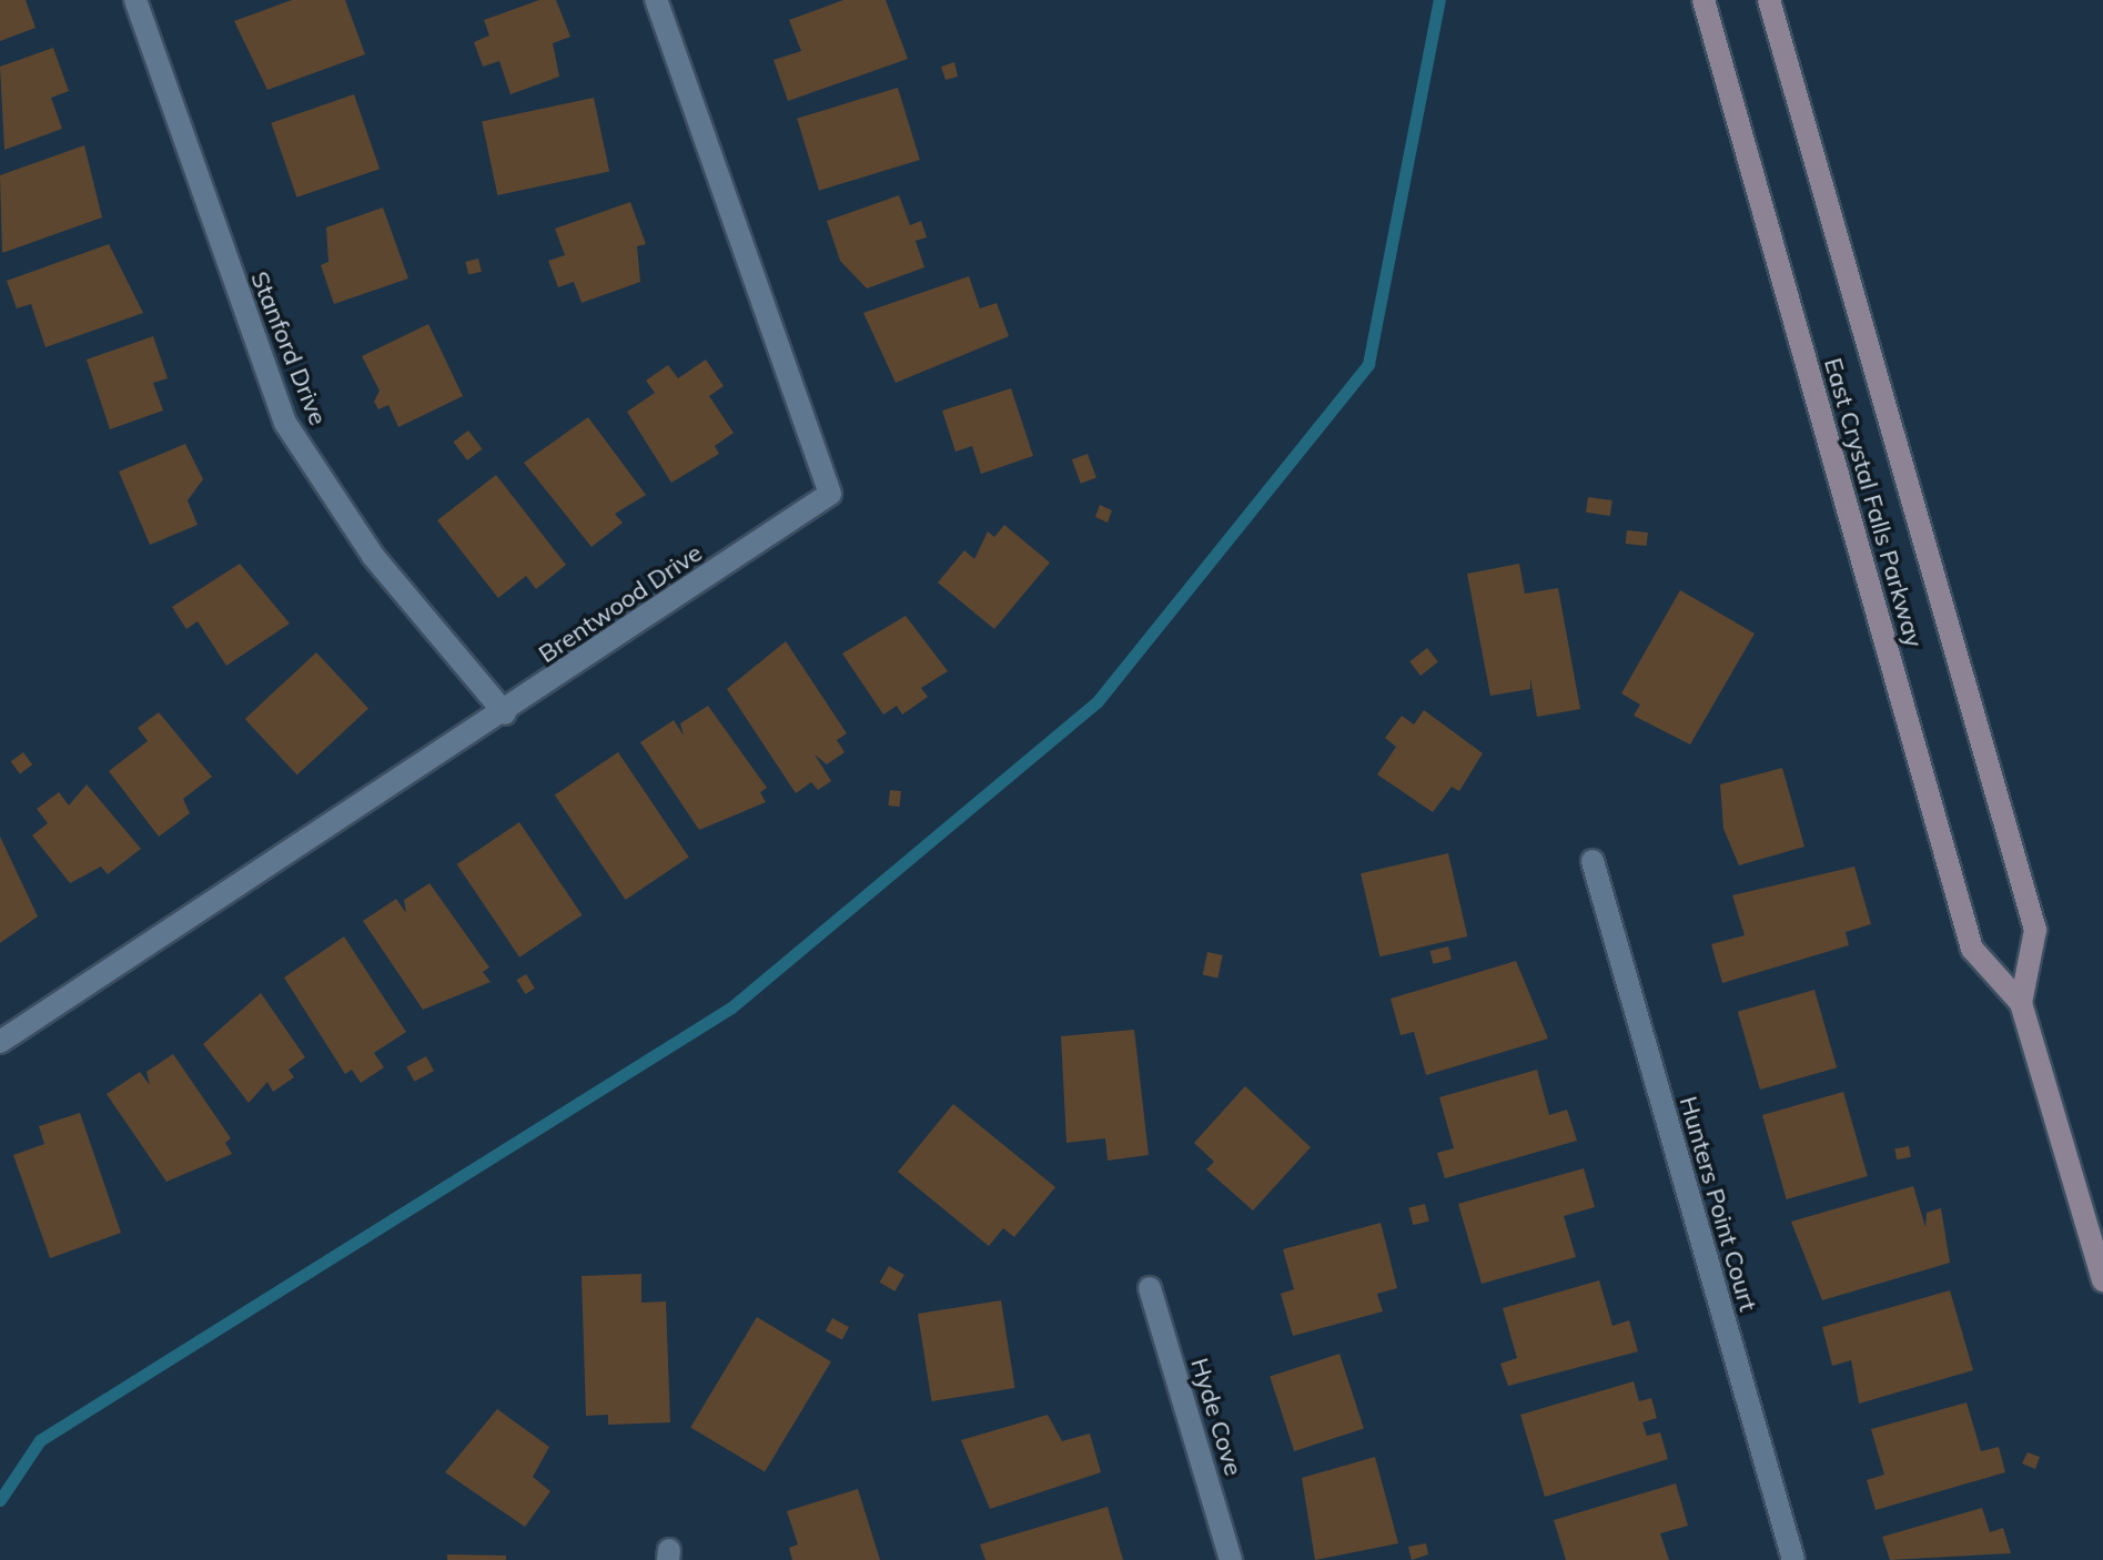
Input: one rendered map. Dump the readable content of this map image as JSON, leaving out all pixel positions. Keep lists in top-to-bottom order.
{
  "streets": {
    "main road": ["East Crystal Falls Parkway"],
    "street": [
      "Stanford Drive",
      "Brentwood Drive",
      "Hunters Point Court",
      "Hyde Cove"
    ]
  },
  "crossings": [
    ["Stanford Drive", "Brentwood Drive"]
  ]
}
